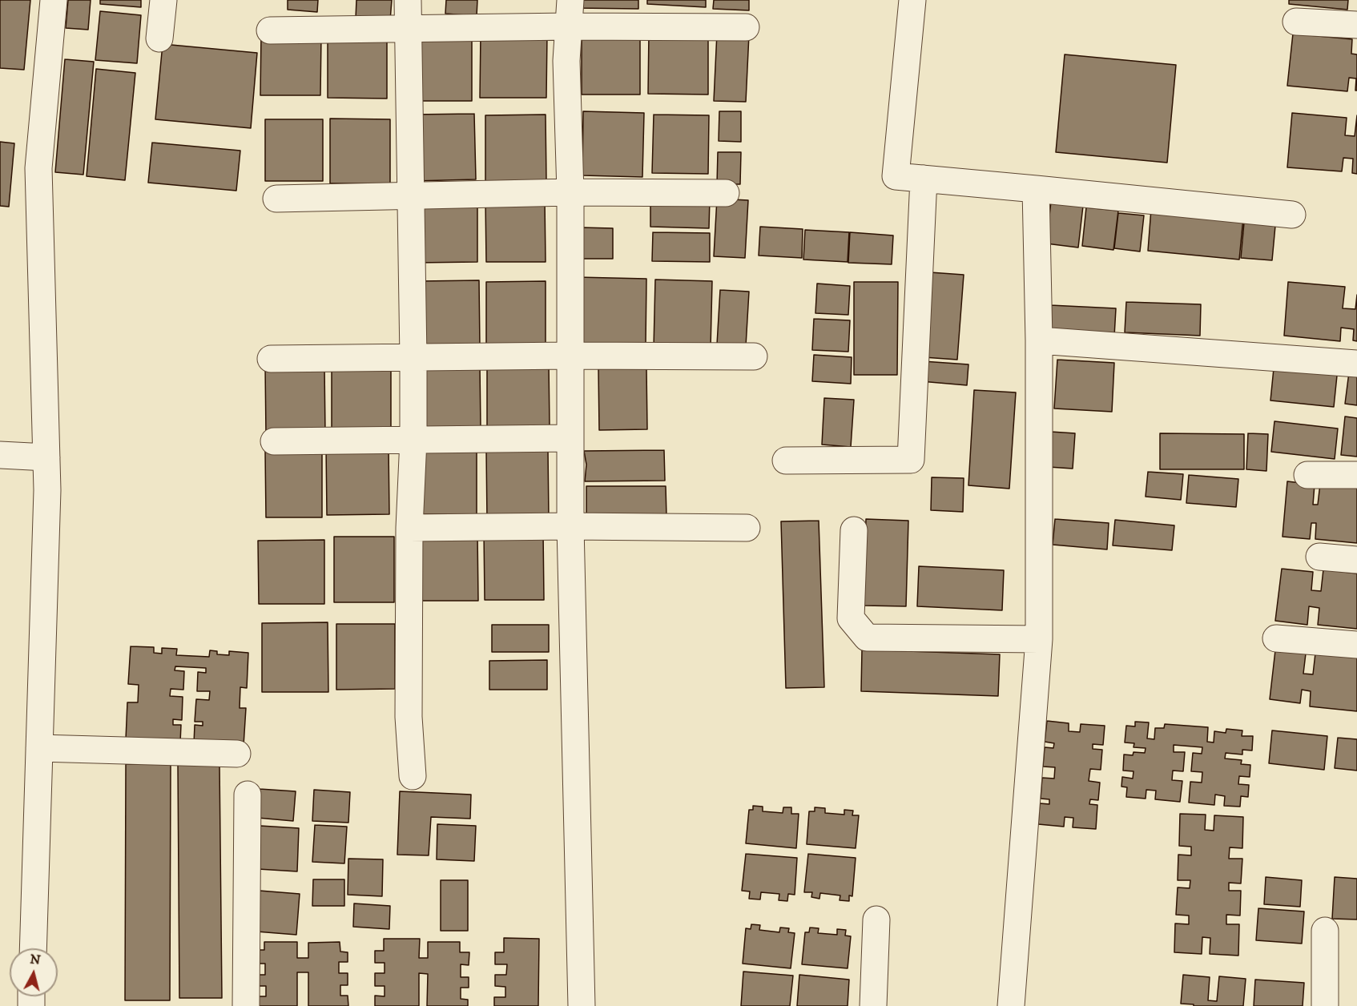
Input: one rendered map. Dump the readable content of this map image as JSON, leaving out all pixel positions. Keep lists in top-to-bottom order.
{
  "north": "top"
}
